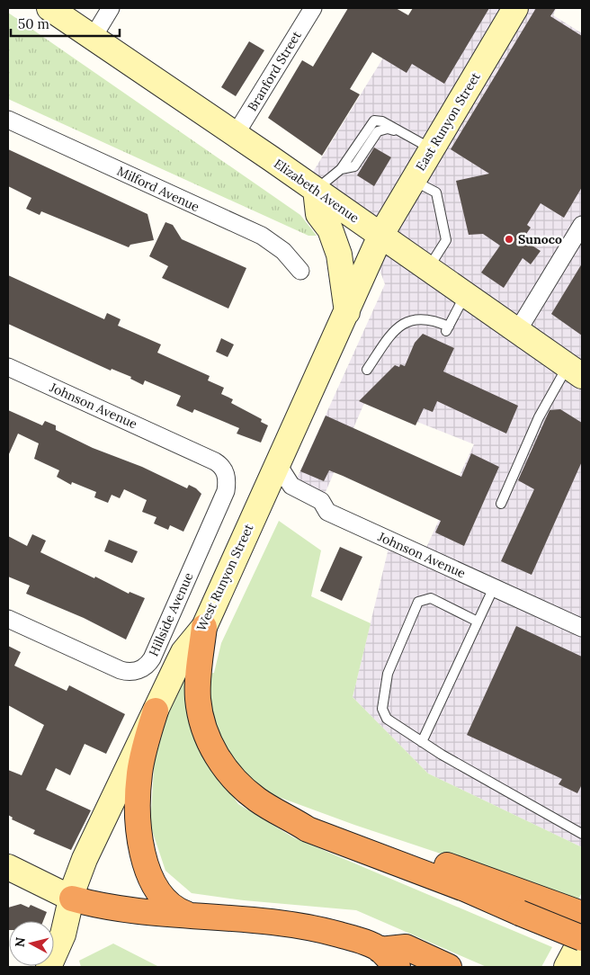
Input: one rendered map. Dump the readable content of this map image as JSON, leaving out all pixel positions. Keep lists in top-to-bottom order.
{
  "streets": {
    "main road": ["East Runyon Street", "Elizabeth Avenue", "West Runyon Street"],
    "street": [
      "Branford Street",
      "Milford Avenue",
      "Johnson Avenue",
      "Hillside Avenue"
    ]
  },
  "crossings": [
    ["Branford Street", "Elizabeth Avenue"],
    ["East Runyon Street", "Elizabeth Avenue"],
    ["East Runyon Street", "West Runyon Street"],
    ["Elizabeth Avenue", "West Runyon Street"],
    ["Johnson Avenue", "West Runyon Street"],
    ["Johnson Avenue", "Hillside Avenue"]
  ],
  "places": ["Sunoco"],
  "scale_bar": "50 m",
  "north": "left"
}
